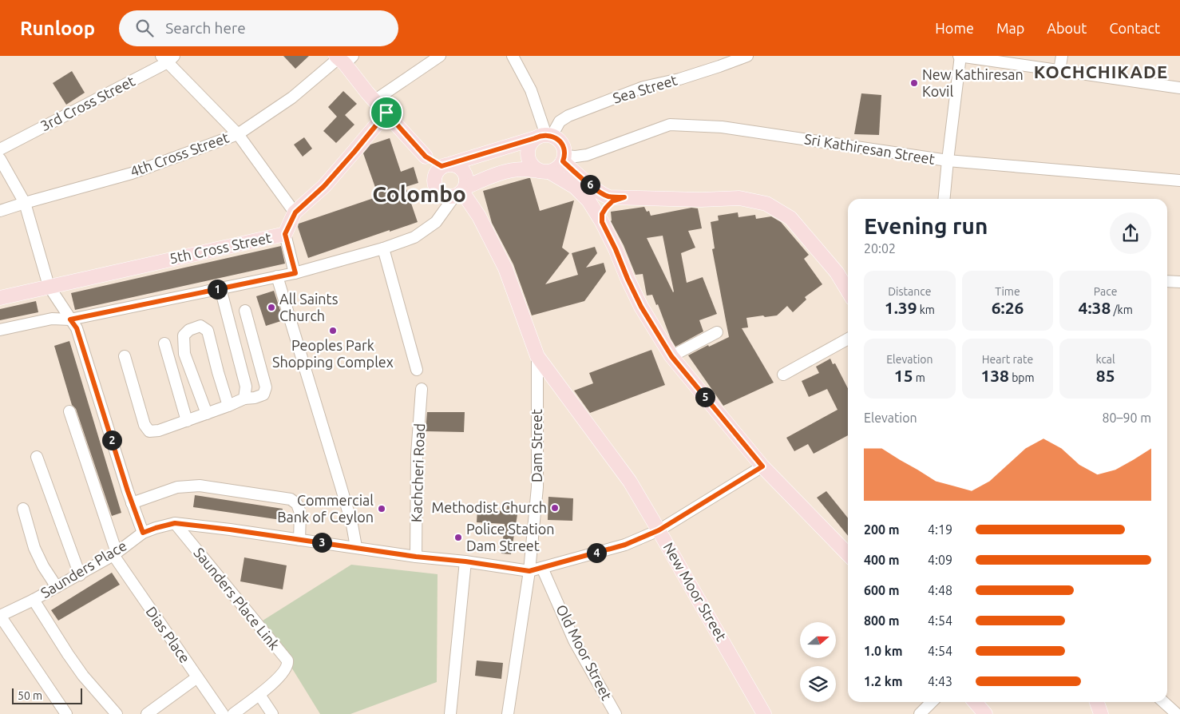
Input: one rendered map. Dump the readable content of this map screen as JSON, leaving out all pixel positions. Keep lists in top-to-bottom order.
{
  "streets": {
    "main road": ["5th Cross Street", "Dam Street", "New Moor Street"],
    "street": [
      "Sea Street",
      "3rd Cross Street",
      "Sri Kathiresan Street",
      "4th Cross Street",
      "Kachcheri Road",
      "Saunders Place",
      "Saunders Place Link",
      "Dias Place",
      "Old Moor Street"
    ]
  },
  "crossings": [
    ["Sea Street", "Sri Kathiresan Street"],
    ["Dam Street", "Saunders Place"],
    ["Dam Street", "New Moor Street"],
    ["Kachcheri Road", "Saunders Place"],
    ["Saunders Place", "New Moor Street"],
    ["Saunders Place", "Saunders Place Link"],
    ["Saunders Place", "Dias Place"],
    ["Saunders Place", "Old Moor Street"]
  ],
  "districts": ["KOCHCHIKADE", "Colombo"],
  "places": [
    "New Kathiresan Kovil",
    "All Saints Church",
    "Peoples Park Shopping Complex",
    "Methodist Church",
    "Commercial Bank of Ceylon",
    "Police Station Dam Street"
  ],
  "scale_bar": "50 m",
  "north": "right",
  "page": {
    "header": "Runloop",
    "search": "Search here",
    "nav": [
      "Home",
      "Map",
      "About",
      "Contact"
    ],
    "pins": [
      "6",
      "1",
      "5",
      "2",
      "3",
      "4"
    ],
    "heading": ["Evening run", "20:02"],
    "stats": [
      ["Distance", "1.39 km"],
      ["Time", "6:26"],
      ["Pace", "4:38 /km"],
      ["Elevation", "15 m"],
      ["Heart rate", "138 bpm"],
      ["kcal", "85"]
    ],
    "chart": ["Elevation", "80–90 m"],
    "list": [
      {
        "name": "200 m",
        "note": "4:19"
      },
      {
        "name": "400 m",
        "note": "4:09"
      },
      {
        "name": "600 m",
        "note": "4:48"
      },
      {
        "name": "800 m",
        "note": "4:54"
      },
      {
        "name": "1.0 km",
        "note": "4:54"
      },
      {
        "name": "1.2 km",
        "note": "4:43"
      }
    ],
    "scale": "50 m"
  }
}
